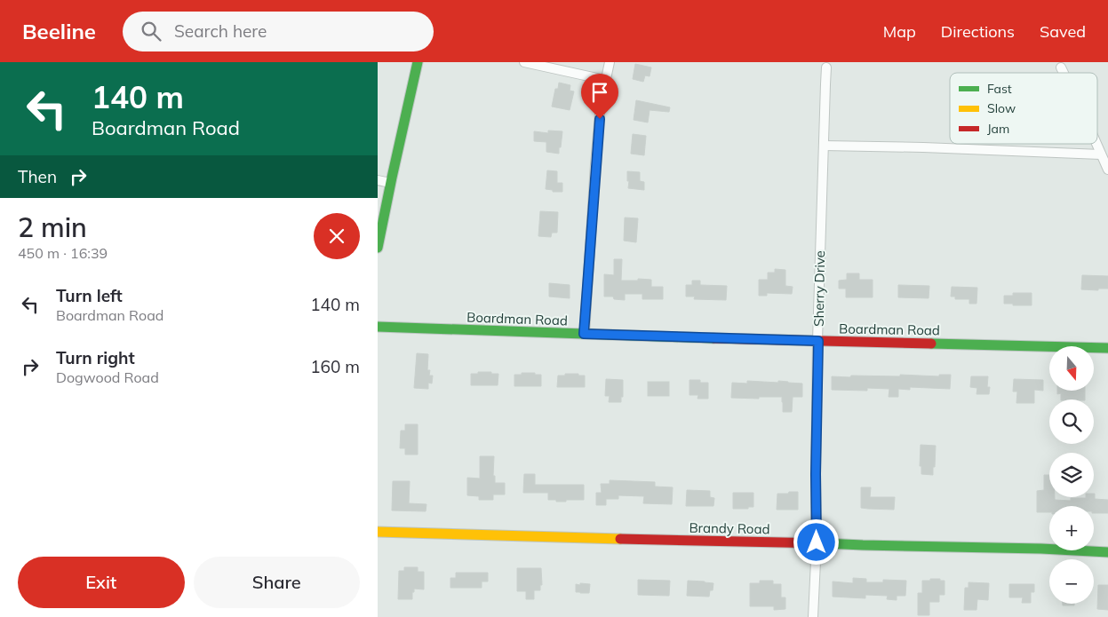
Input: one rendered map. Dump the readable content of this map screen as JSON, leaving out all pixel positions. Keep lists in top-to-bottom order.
{
  "streets": {
    "street": ["Sherry Drive", "Boardman Road", "Brandy Road"]
  },
  "crossings": [
    ["Sherry Drive", "Boardman Road"],
    ["Sherry Drive", "Brandy Road"]
  ],
  "legend": ["Fast", "Slow", "Jam"],
  "north": "bottom",
  "page": {
    "header": "Beeline",
    "search": "Search here",
    "nav": ["Map", "Directions", "Saved"],
    "turn": ["140 m", "Boardman Road"],
    "then": "Then",
    "heading": ["2 min", "450 m · 16:39"],
    "list": [
      {
        "name": "Turn left",
        "note": "Boardman Road",
        "value": "140 m"
      },
      {
        "name": "Turn right",
        "note": "Dogwood Road",
        "value": "160 m"
      }
    ],
    "map_buttons": ["+", "−"],
    "buttons": ["Exit", "Share"]
  }
}
